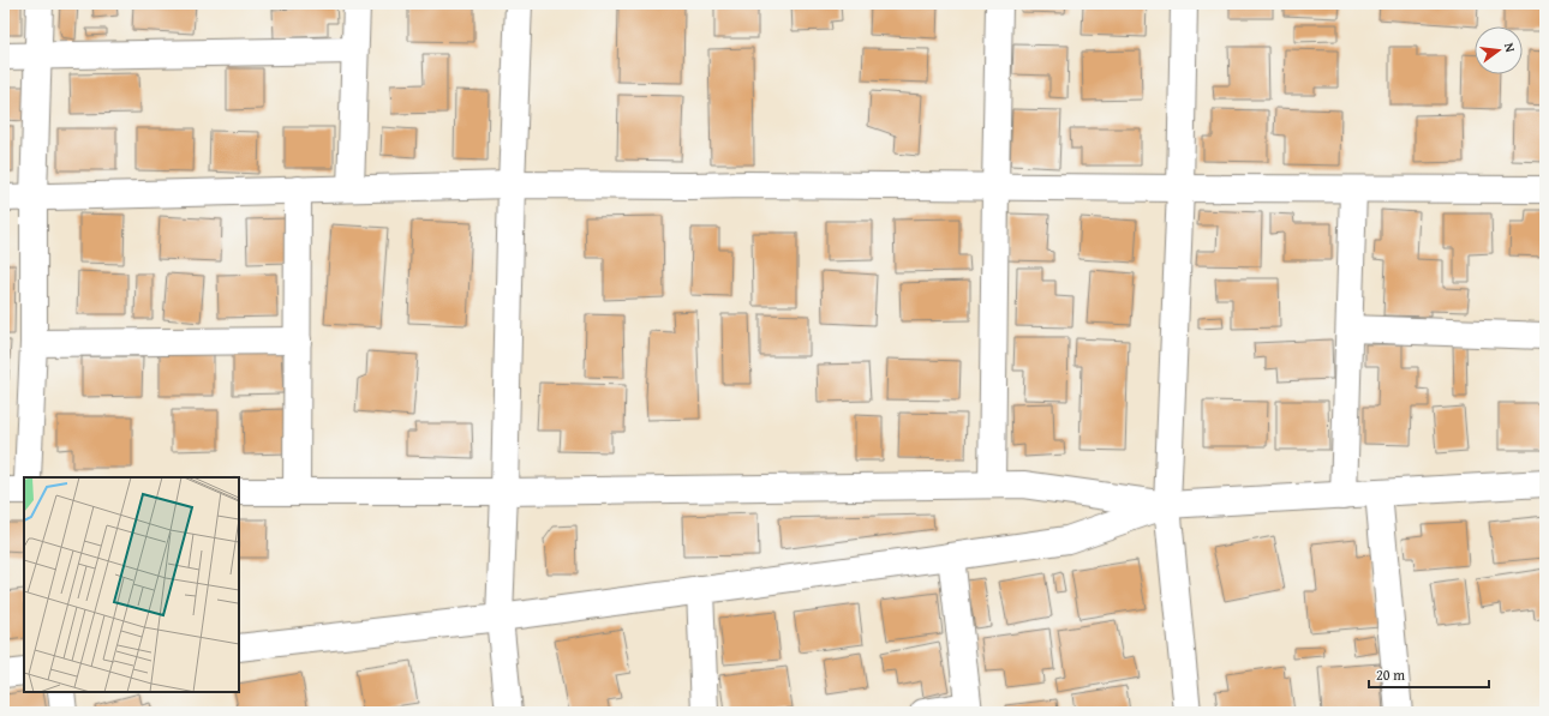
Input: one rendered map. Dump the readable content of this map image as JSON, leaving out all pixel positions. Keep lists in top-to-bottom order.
{
  "scale_bar": "20 m",
  "north": "right"
}
